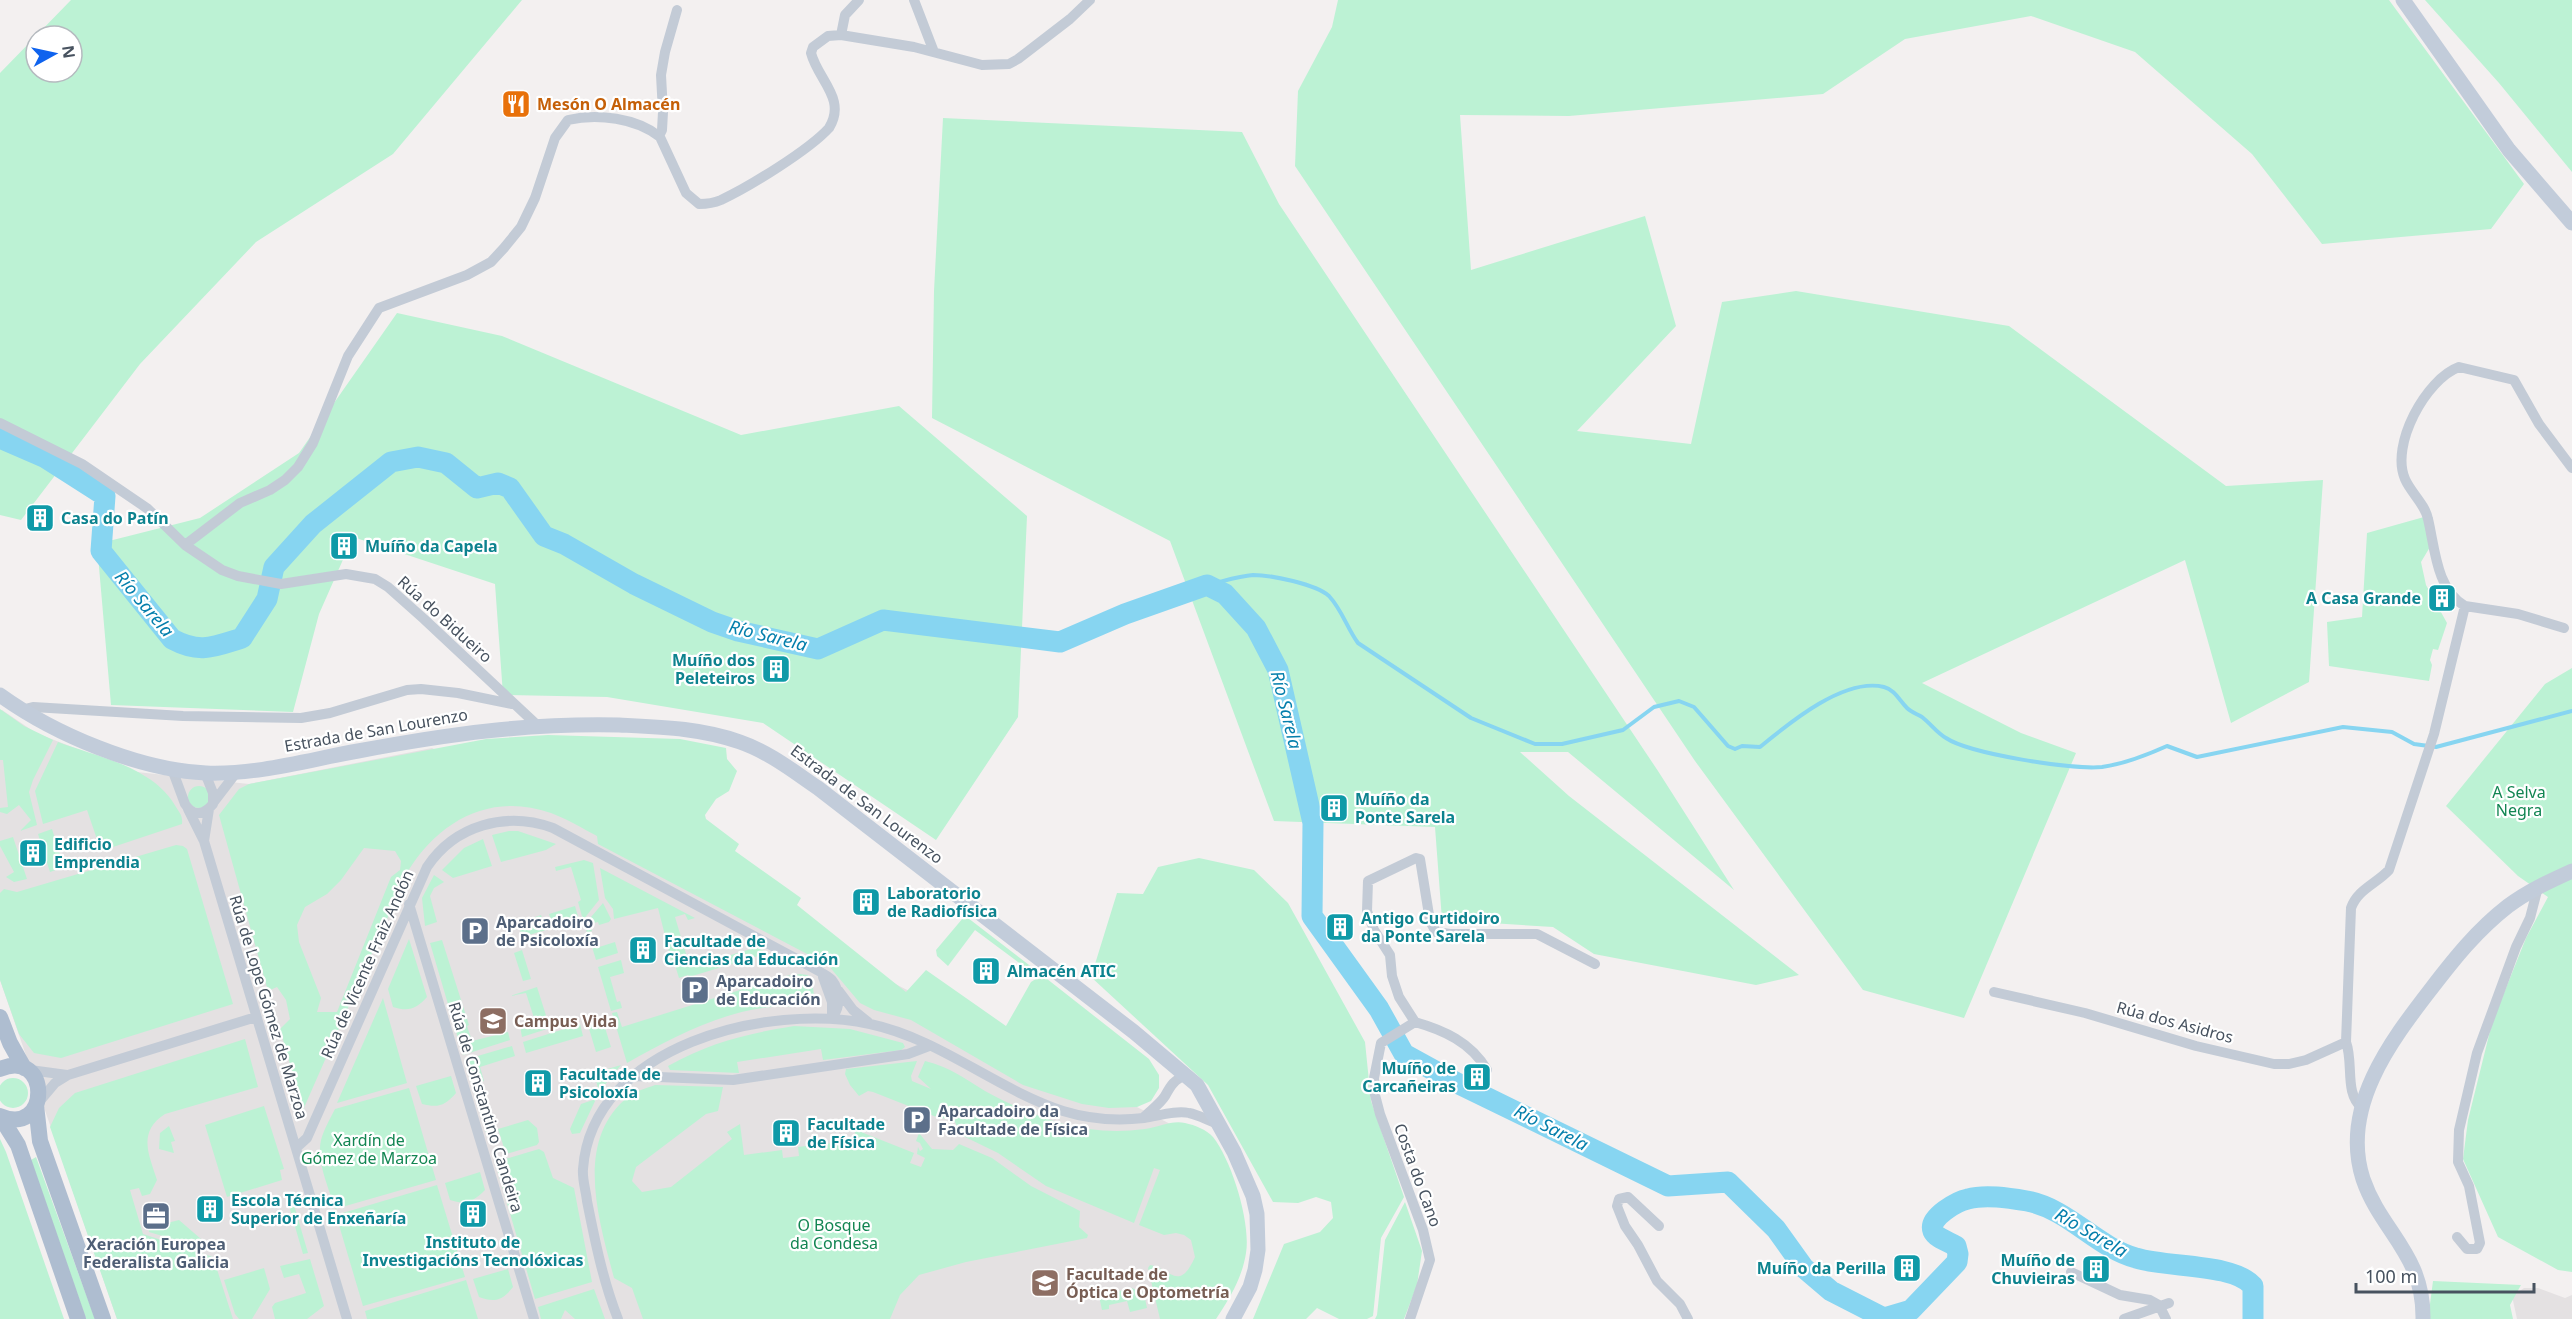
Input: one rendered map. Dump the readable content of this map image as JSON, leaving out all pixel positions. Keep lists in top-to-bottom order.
{
  "streets": {
    "street": [
      "Rúa do Bidueiro",
      "Estrada de San Lourenzo",
      "Rúa de Vicente Fraiz Andón",
      "Rúa de Lope Gómez de Marzoa",
      "Rúa dos Asidros",
      "Rúa de Constantino Candeira",
      "Costa do Cano"
    ]
  },
  "crossings": [
    ["Rúa do Bidueiro", "Estrada de San Lourenzo"],
    ["Estrada de San Lourenzo", "Rúa de Lope Gómez de Marzoa"],
    ["Rúa de Vicente Fraiz Andón", "Rúa de Lope Gómez de Marzoa"],
    ["Rúa de Vicente Fraiz Andón", "Rúa de Constantino Candeira"]
  ],
  "water": ["Río Sarela"],
  "parks": ["A Selva Negra", "Xardín de Gómez de Marzoa", "O Bosque da Condesa"],
  "places": {
    "restaurant": ["Mesón O Almacén"],
    "building": [
      "Casa do Patín",
      "Muíño da Capela",
      "A Casa Grande",
      "Muíño dos Peleteiros",
      "Muíño da Ponte Sarela",
      "Edificio Emprendia",
      "Laboratorio de Radiofísica",
      "Antigo Curtidoiro da Ponte Sarela",
      "Facultade de Ciencias da Educación",
      "Almacén ATIC",
      "Muíño de Carcañeiras",
      "Facultade de Psicoloxía",
      "Facultade de Física",
      "Escola Técnica Superior de Enxeñaría",
      "Instituto de Investigacións Tecnolóxicas",
      "Muíño da Perilla",
      "Muíño de Chuvieiras"
    ],
    "parking": ["Aparcadoiro de Psicoloxía", "Aparcadoiro de Educación", "Aparcadoiro da Facultade de Física"],
    "school or university": ["Campus Vida", "Facultade de Óptica e Optometría"],
    "office": ["Xeración Europea Federalista Galicia"]
  },
  "scale_bar": "100 m",
  "north": "right"
}
